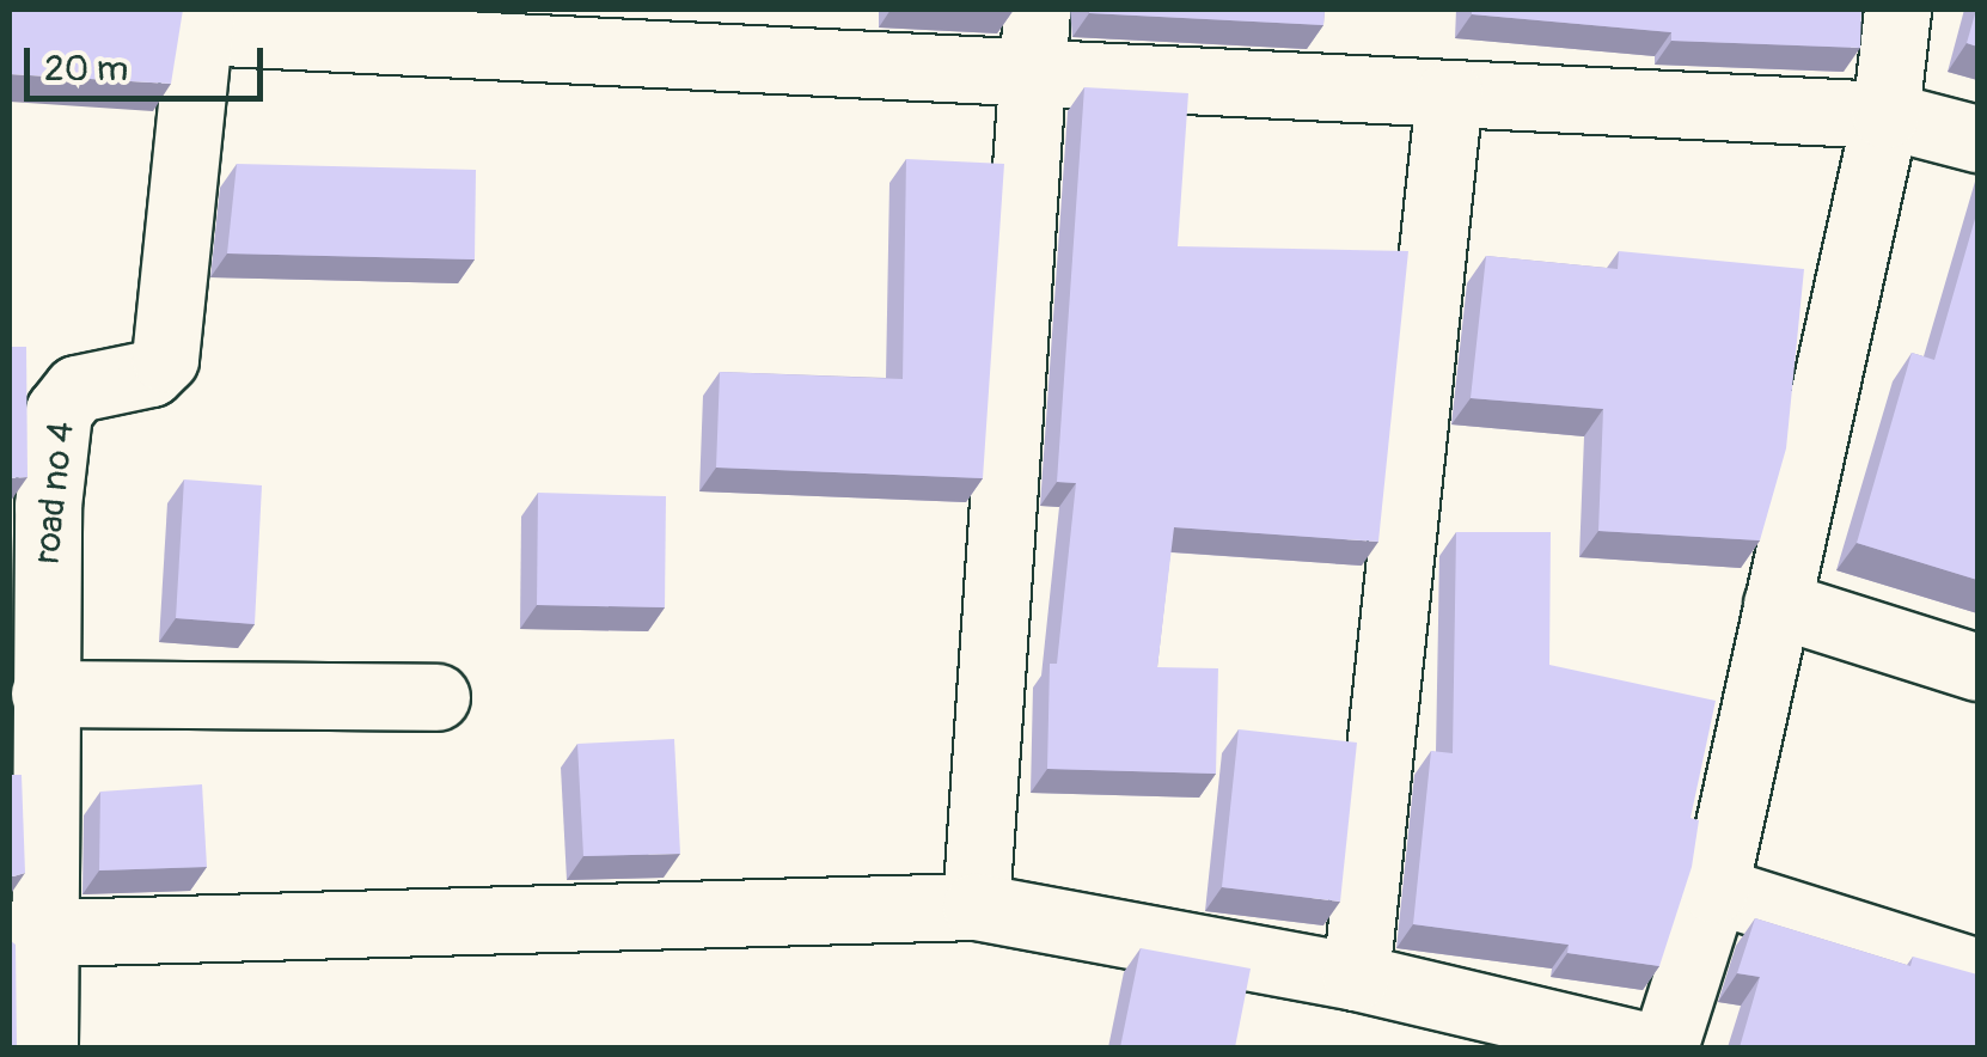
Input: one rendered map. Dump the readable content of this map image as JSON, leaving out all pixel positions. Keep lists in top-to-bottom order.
{
  "streets": {
    "street": ["road no 4"]
  },
  "scale_bar": "20 m"
}
